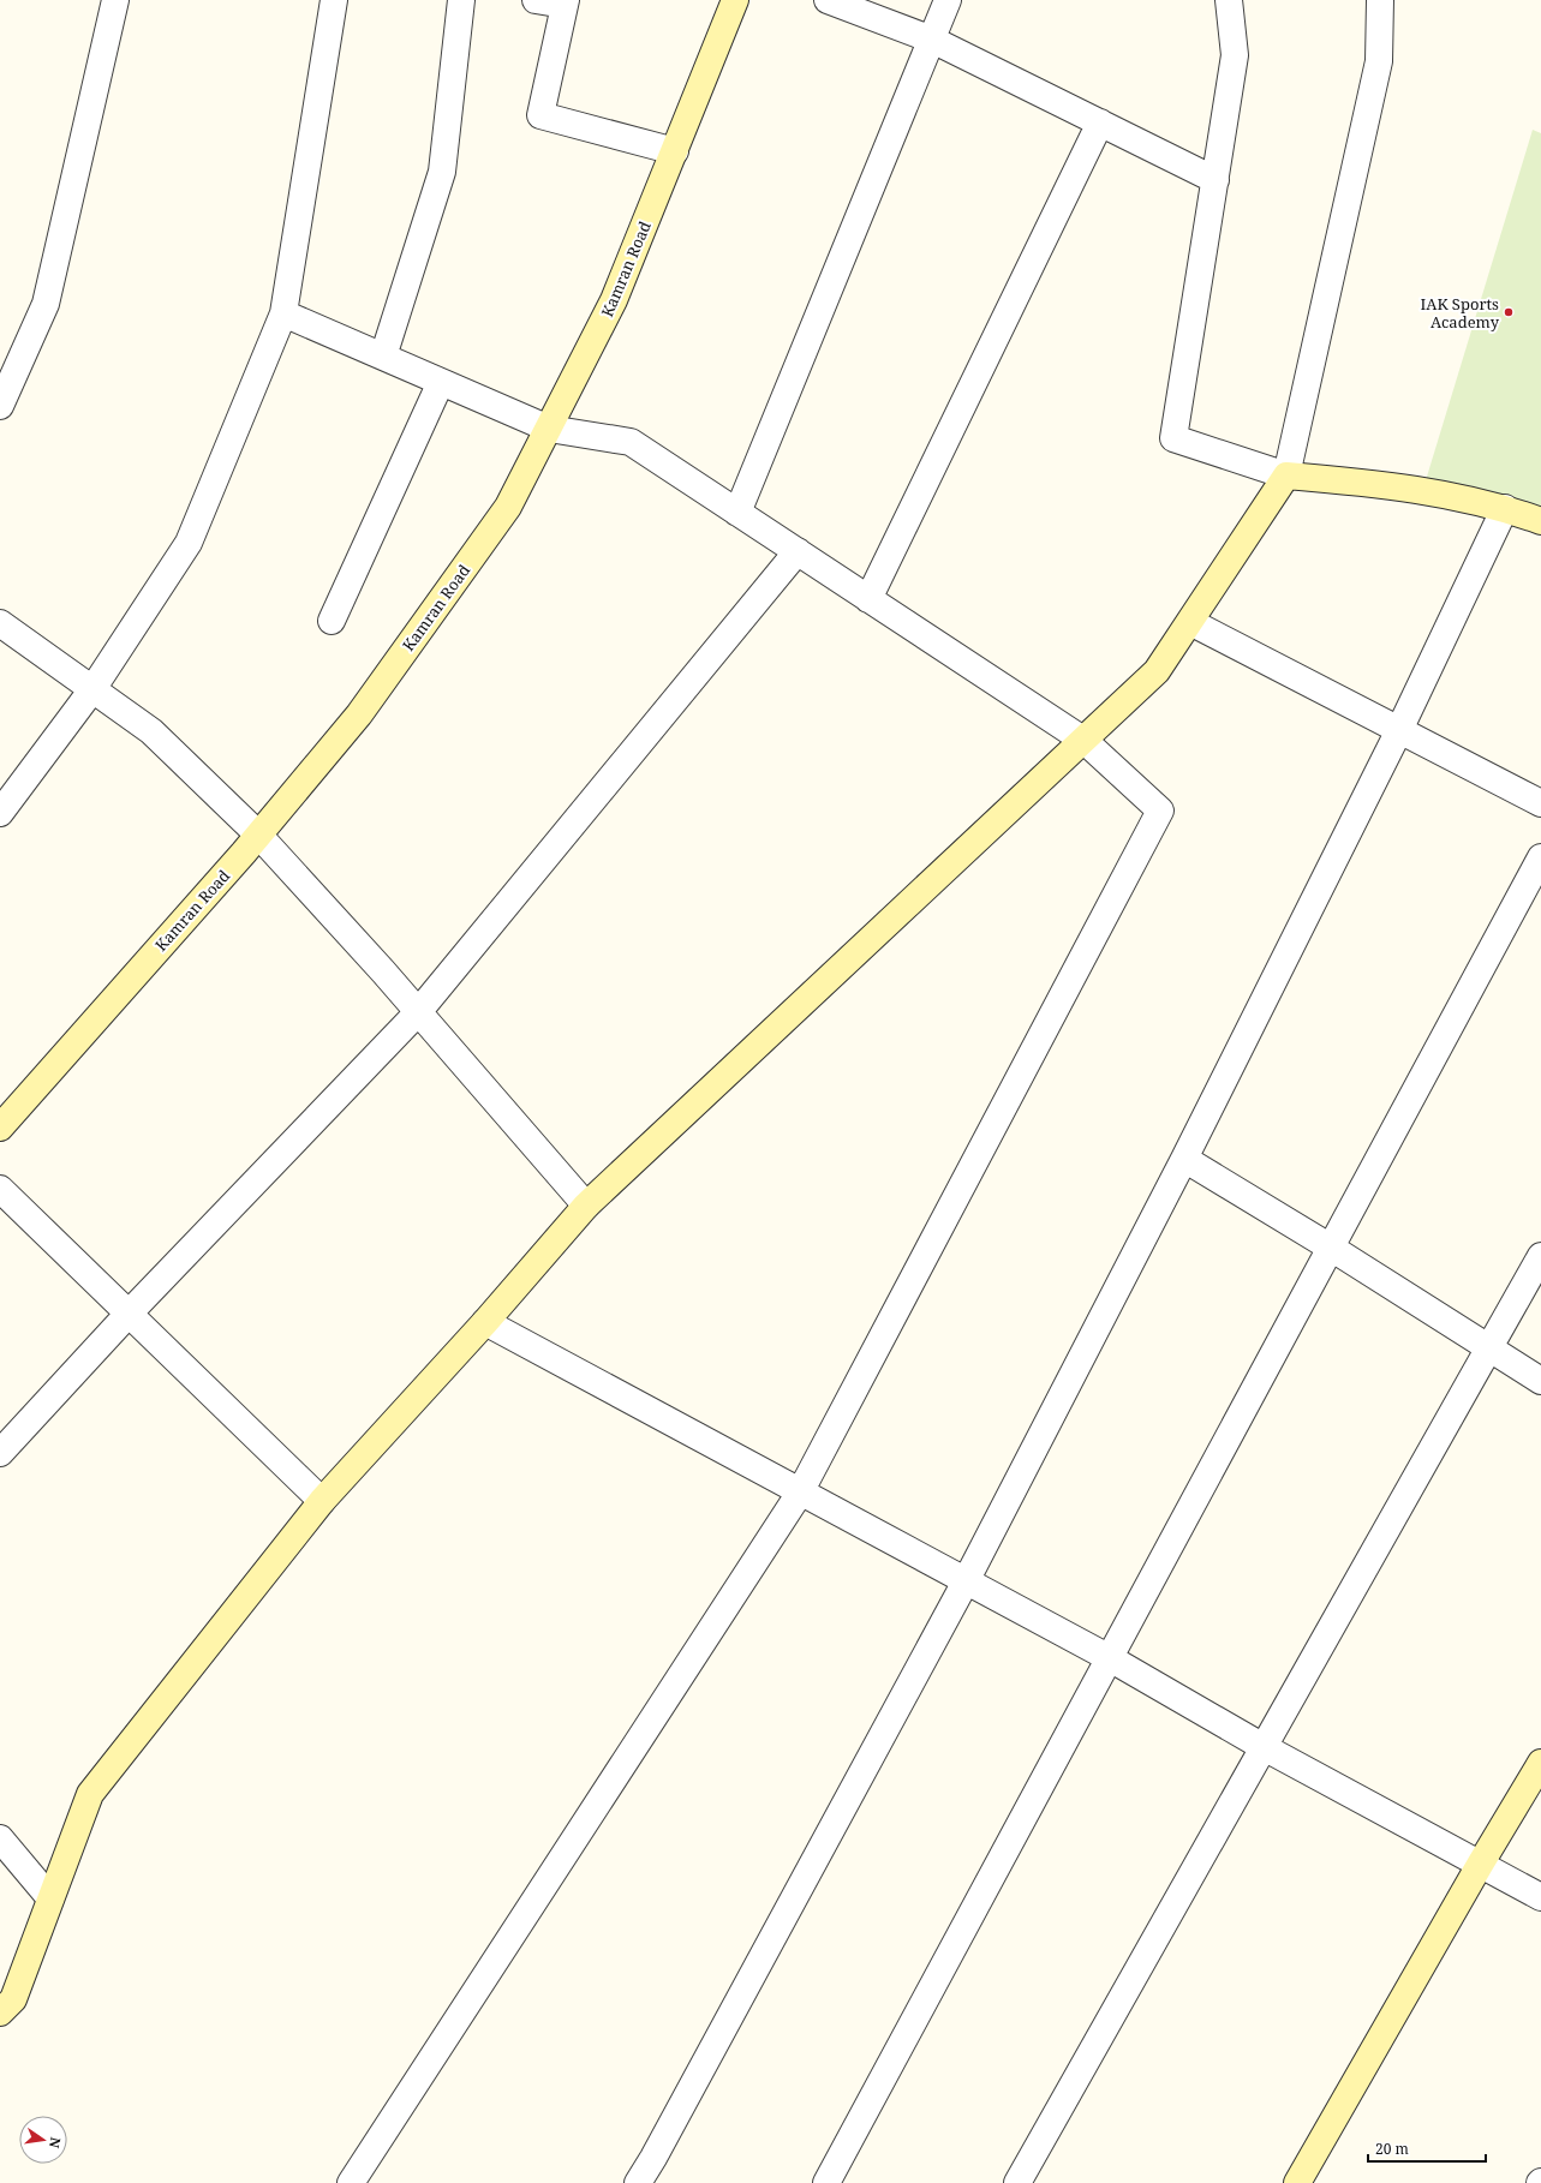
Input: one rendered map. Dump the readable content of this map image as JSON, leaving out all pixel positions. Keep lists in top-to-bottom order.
{
  "streets": {
    "street": ["Kamran Road"]
  },
  "places": ["IAK Sports Academy"],
  "scale_bar": "20 m",
  "north": "right"
}
